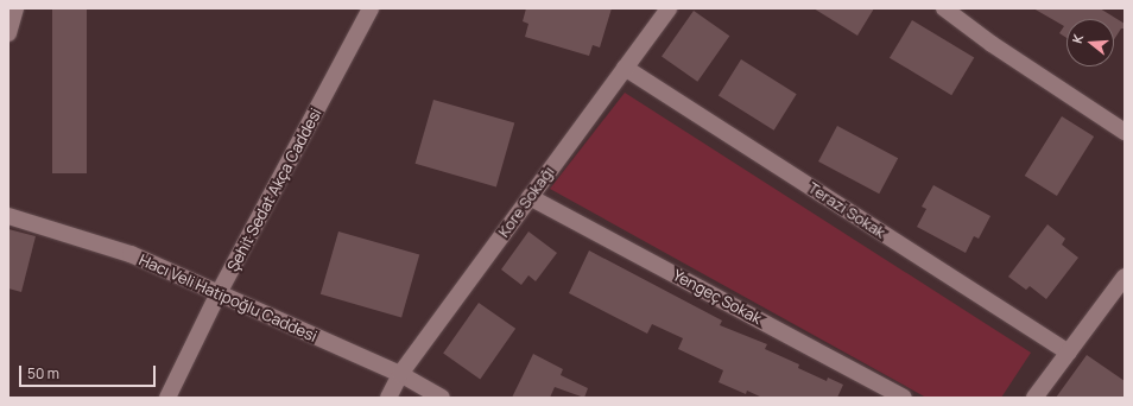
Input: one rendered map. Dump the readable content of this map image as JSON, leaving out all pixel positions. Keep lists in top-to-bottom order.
{
  "streets": {
    "street": [
      "Şehit Sedat Akça Caddesi",
      "Kore Sokağı",
      "Terazi Sokak",
      "Yengeç Sokak",
      "Hacı Veli Hatipoğlu Caddesi"
    ]
  },
  "crossings": [
    ["Şehit Sedat Akça Caddesi", "Hacı Veli Hatipoğlu Caddesi"],
    ["Kore Sokağı", "Terazi Sokak"],
    ["Kore Sokağı", "Yengeç Sokak"],
    ["Kore Sokağı", "Hacı Veli Hatipoğlu Caddesi"]
  ],
  "scale_bar": "50 m",
  "north": "left"
}
